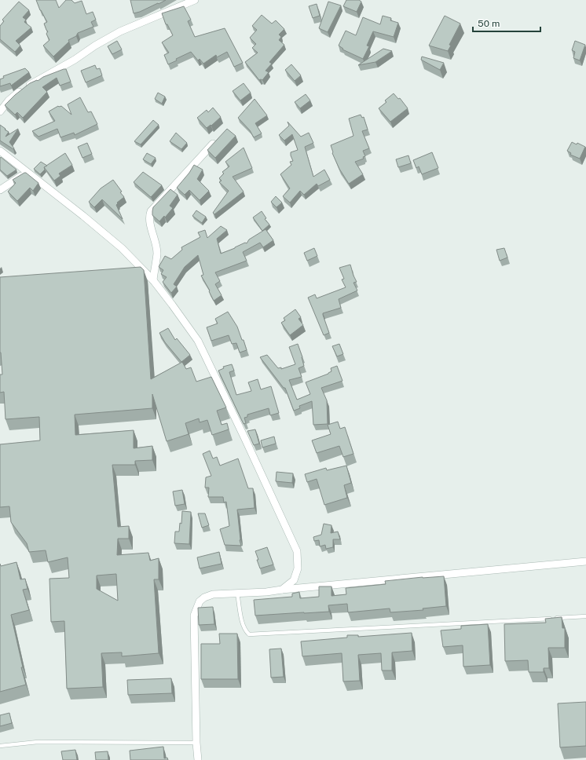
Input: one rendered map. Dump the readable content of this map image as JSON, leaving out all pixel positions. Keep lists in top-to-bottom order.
{
  "scale_bar": "50 m"
}
